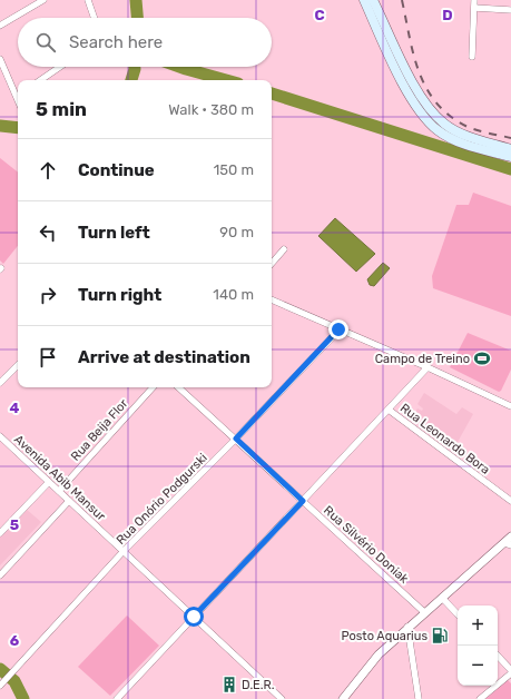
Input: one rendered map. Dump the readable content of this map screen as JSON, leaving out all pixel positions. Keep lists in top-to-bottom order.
{
  "streets": {
    "street": [
      "Rua Beija Flor",
      "Rua Leonardo Bora",
      "Avenida Abib Mansur",
      "Rua Onório Podgurski",
      "Rua Silvério Doniak"
    ]
  },
  "crossings": [
    ["Rua Beija Flor", "Avenida Abib Mansur"],
    ["Avenida Abib Mansur", "Rua Onório Podgurski"],
    ["Rua Onório Podgurski", "Rua Silvério Doniak"]
  ],
  "places": {
    "sports": ["Campo de Treino"],
    "fuel station": ["Posto Aquarius"],
    "building": ["D.E.R."]
  },
  "page": {
    "search": "Search here",
    "heading": ["5 min", "Walk · 380 m"],
    "list": [
      ["Continue", "150 m"],
      ["Turn left", "90 m"],
      ["Turn right", "140 m"],
      "Arrive at destination"
    ],
    "map_buttons": ["+", "−"]
  },
  "grid": {
    "columns": ["C", "D"],
    "rows": ["4", "5", "6"]
  }
}
